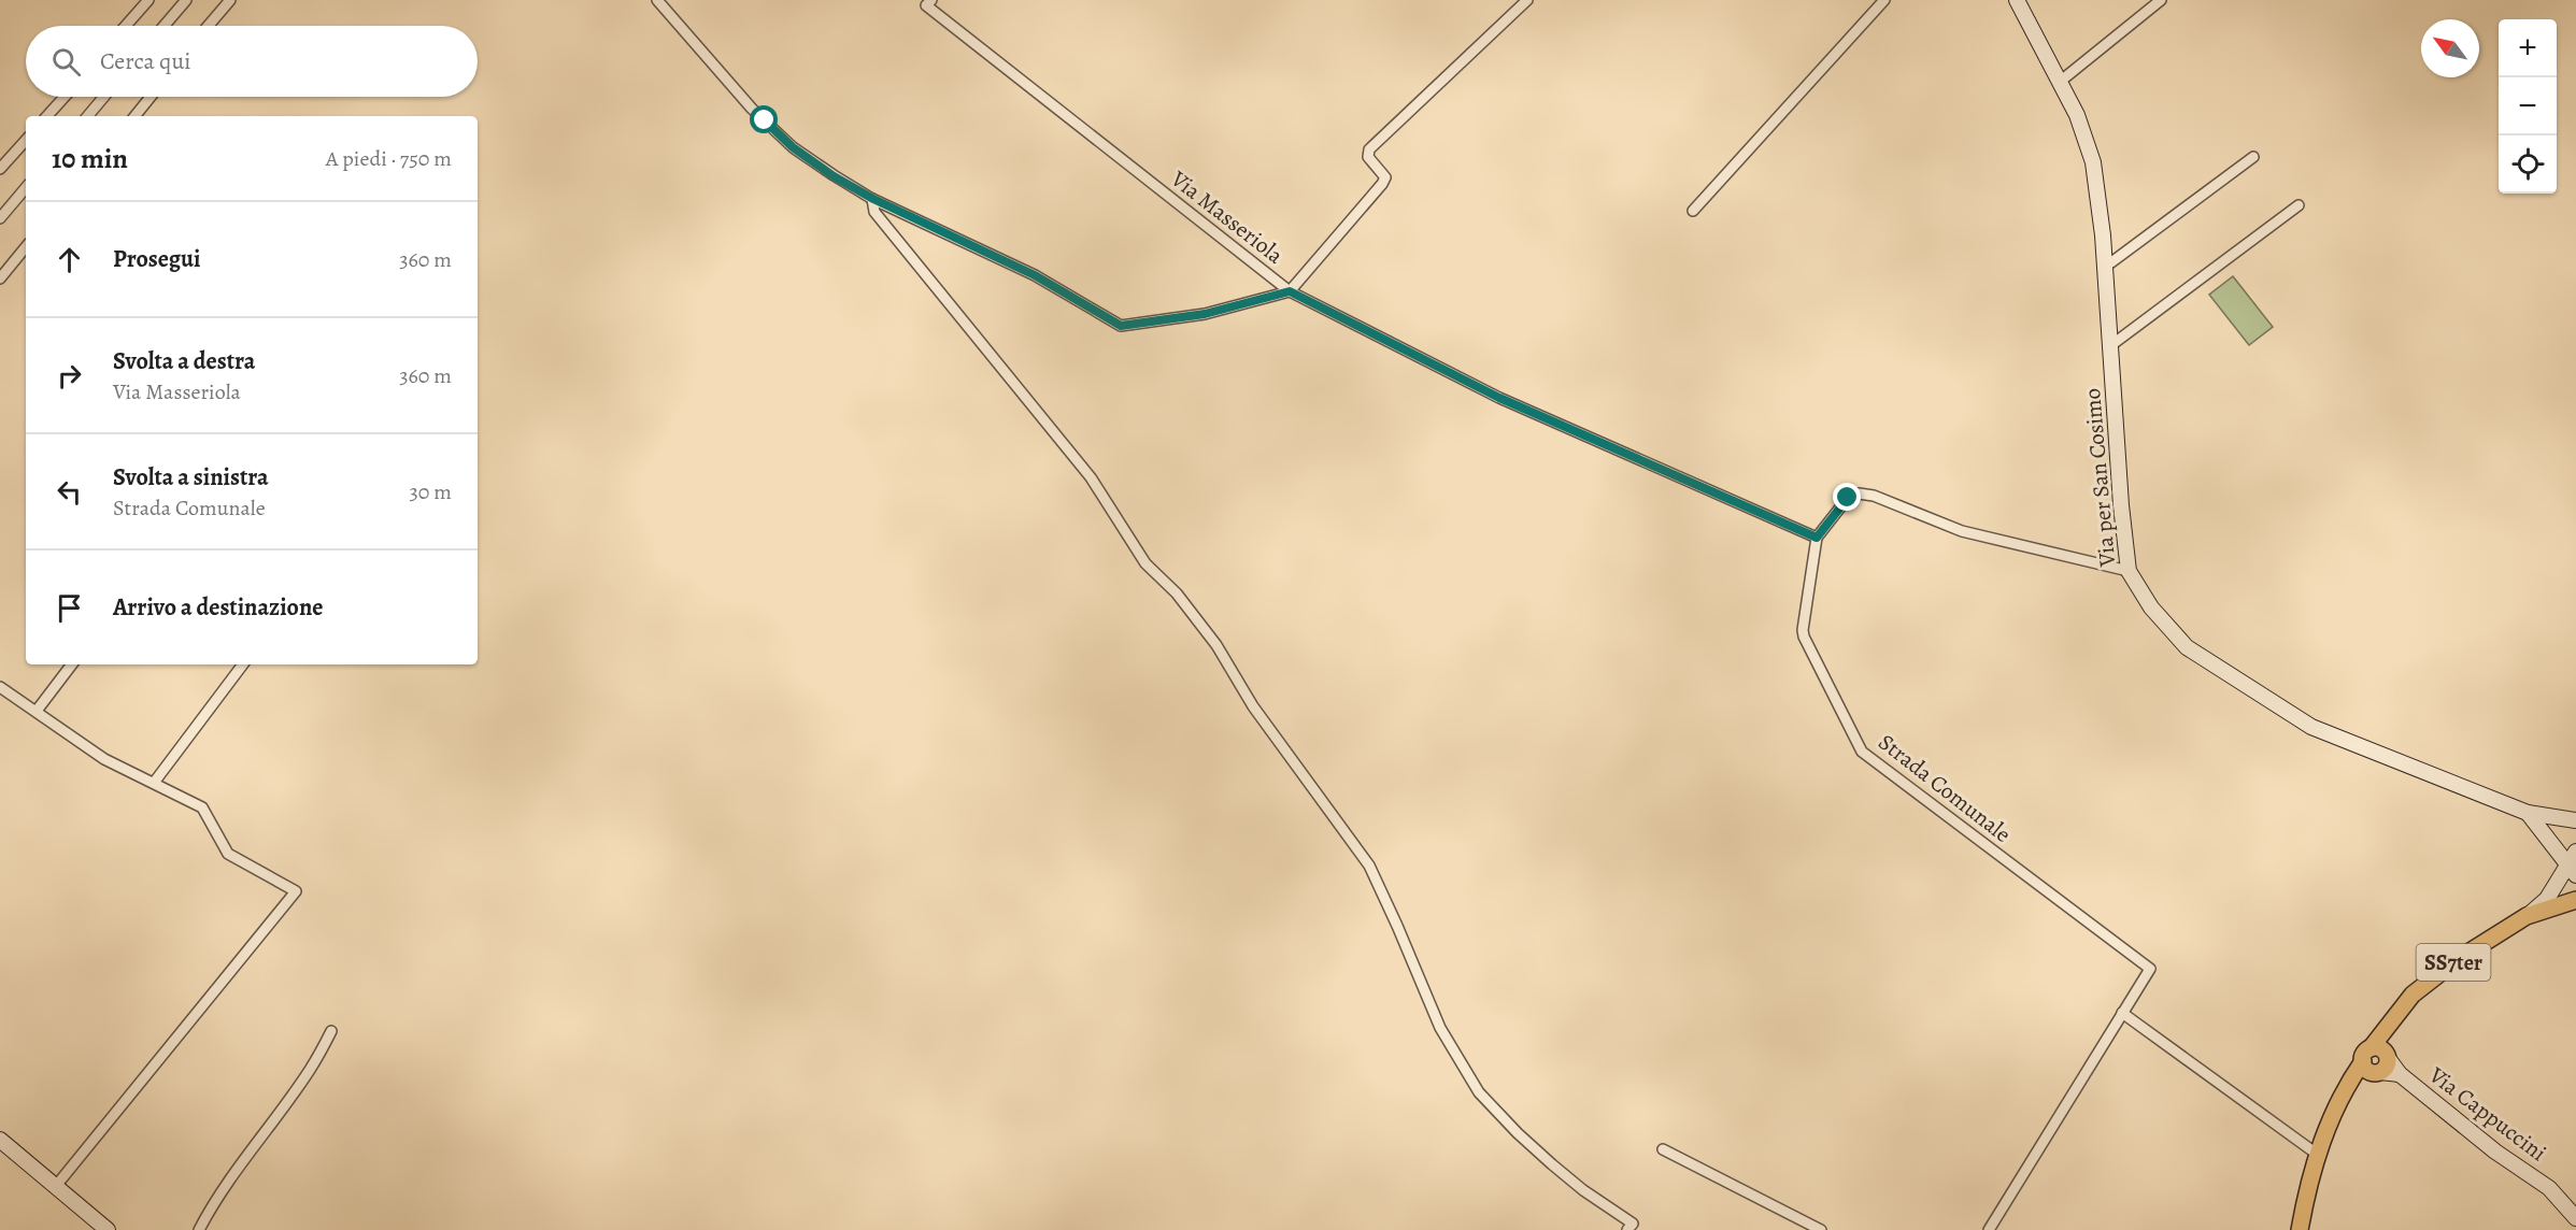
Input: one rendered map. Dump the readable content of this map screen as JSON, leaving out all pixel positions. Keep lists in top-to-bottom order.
{
  "streets": {
    "main road": ["SS7ter"],
    "street": [
      "Via Masseriola",
      "Via per San Cosimo",
      "Strada Comunale",
      "Via Cappuccini"
    ]
  },
  "crossings": [
    ["Via Masseriola", "Strada Comunale"],
    ["SS7ter", "Via Cappuccini"]
  ],
  "north": "top left",
  "page": {
    "map_buttons": ["+", "−"],
    "search": "Cerca qui",
    "heading": ["10 min", "A piedi · 750 m"],
    "list": [
      ["Prosegui", "360 m"],
      ["Svolta a destra", "Via Masseriola", "360 m"],
      ["Svolta a sinistra", "Strada Comunale", "30 m"],
      "Arrivo a destinazione"
    ]
  }
}
